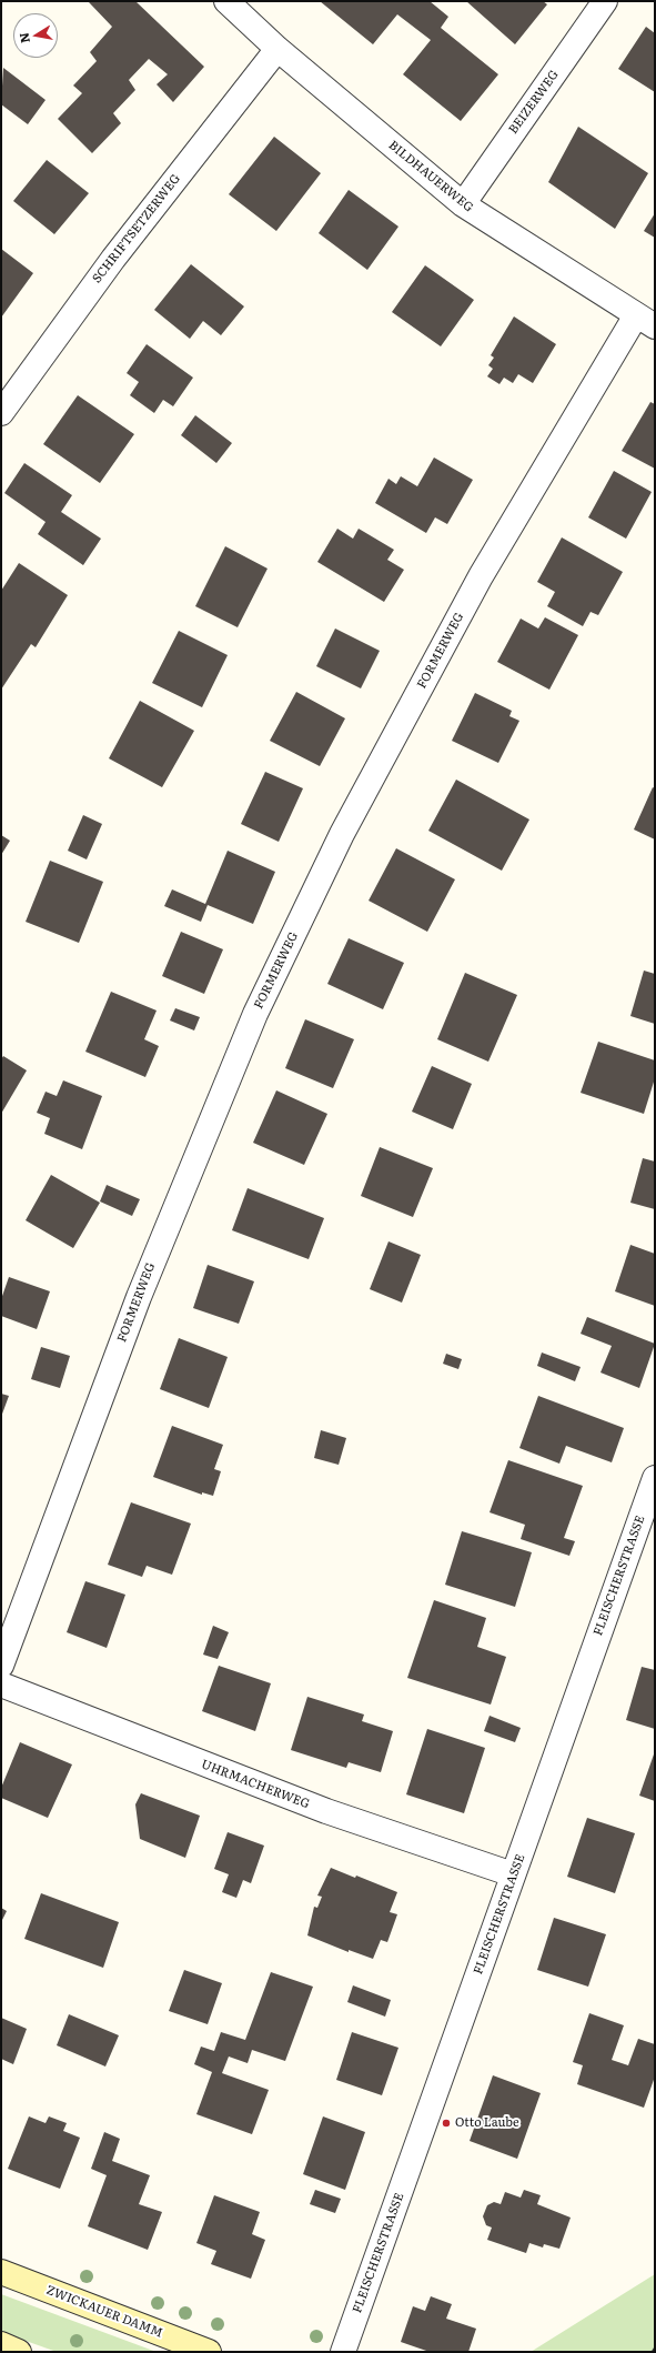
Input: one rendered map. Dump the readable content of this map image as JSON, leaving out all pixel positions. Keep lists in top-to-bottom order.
{
  "streets": {
    "street": [
      "BEIZERWEG",
      "BILDHAUERWEG",
      "SCHRIFTSETZERWEG",
      "FORMERWEG",
      "FLEISCHERSTRASSE",
      "UHRMACHERWEG",
      "ZWICKAUER DAMM"
    ]
  },
  "crossings": [
    ["BEIZERWEG", "BILDHAUERWEG"],
    ["BILDHAUERWEG", "SCHRIFTSETZERWEG"],
    ["BILDHAUERWEG", "FORMERWEG"],
    ["FLEISCHERSTRASSE", "UHRMACHERWEG"]
  ],
  "places": ["Otto Laube"],
  "north": "left"
}
